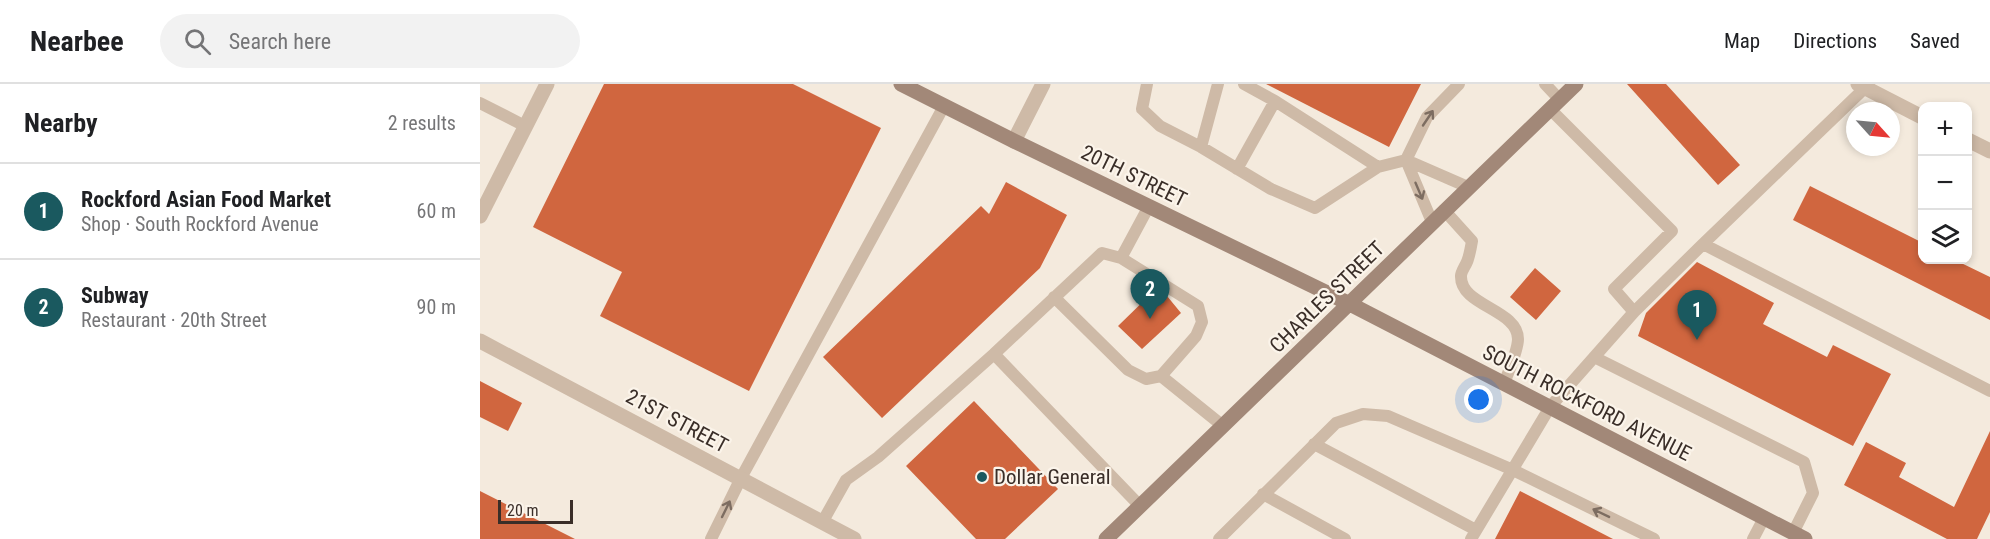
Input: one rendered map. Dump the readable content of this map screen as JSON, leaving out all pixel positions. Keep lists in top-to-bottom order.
{
  "streets": {
    "street": [
      "20TH STREET",
      "CHARLES STREET",
      "SOUTH ROCKFORD AVENUE",
      "21ST STREET"
    ]
  },
  "crossings": [
    ["20TH STREET", "CHARLES STREET"],
    ["20TH STREET", "SOUTH ROCKFORD AVENUE"],
    ["CHARLES STREET", "SOUTH ROCKFORD AVENUE"]
  ],
  "places": ["Dollar General"],
  "scale_bar": "20 m",
  "north": "bottom right",
  "page": {
    "header": "Nearbee",
    "search": "Search here",
    "nav": ["Map", "Directions", "Saved"],
    "heading": ["Nearby", "2 results"],
    "map_buttons": ["+", "−"],
    "list": [
      {
        "mark": "1",
        "name": "Rockford Asian Food Market",
        "note": "Shop · South Rockford Avenue",
        "value": "60 m"
      },
      {
        "mark": "2",
        "name": "Subway",
        "note": "Restaurant · 20th Street",
        "value": "90 m"
      }
    ],
    "pins": ["2", "1"],
    "scale": "20 m"
  }
}
